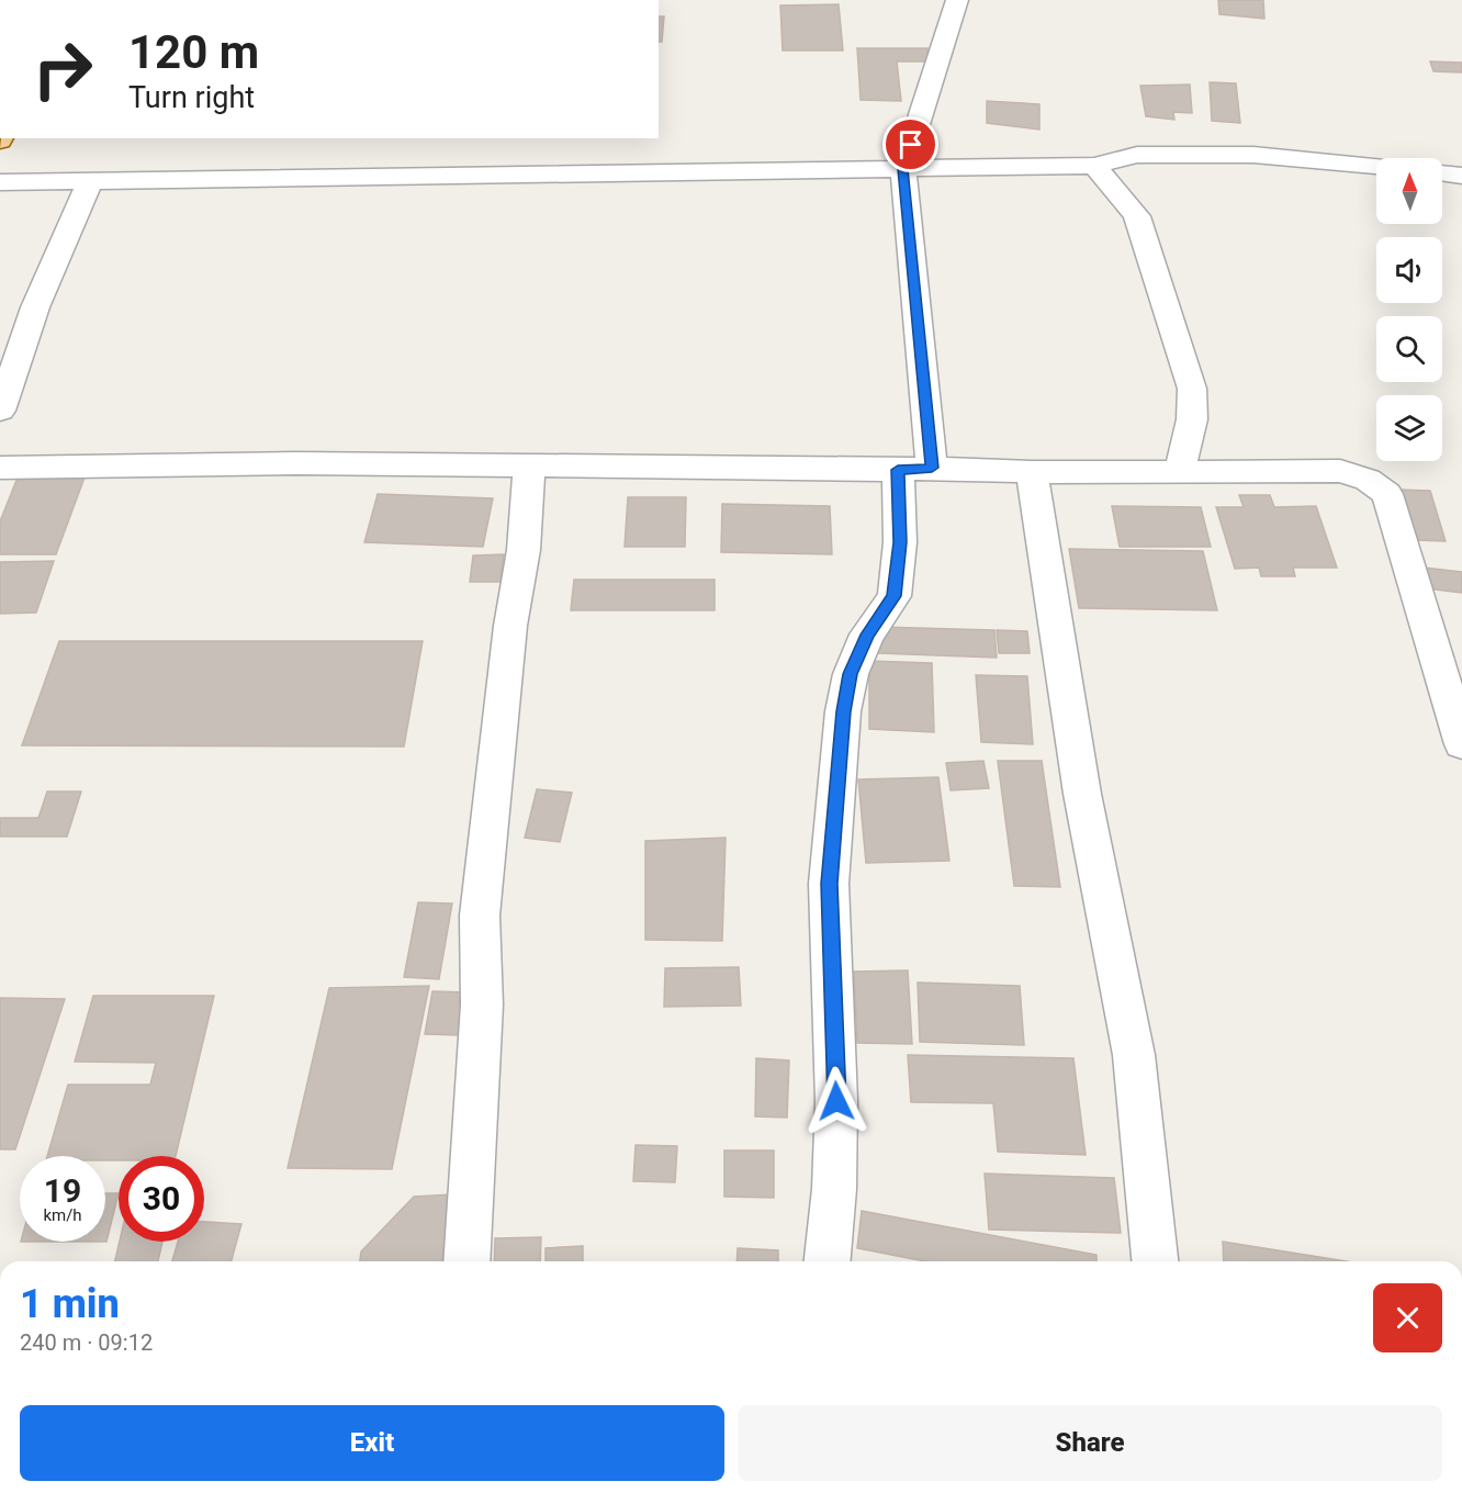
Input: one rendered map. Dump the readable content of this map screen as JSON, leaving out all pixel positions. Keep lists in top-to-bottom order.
{
  "north": "top",
  "page": {
    "turn": ["120 m", "Turn right"],
    "speed": "19 km/h",
    "limit": "30",
    "heading": ["1 min", "240 m · 09:12"],
    "buttons": ["Exit", "Share"]
  }
}
